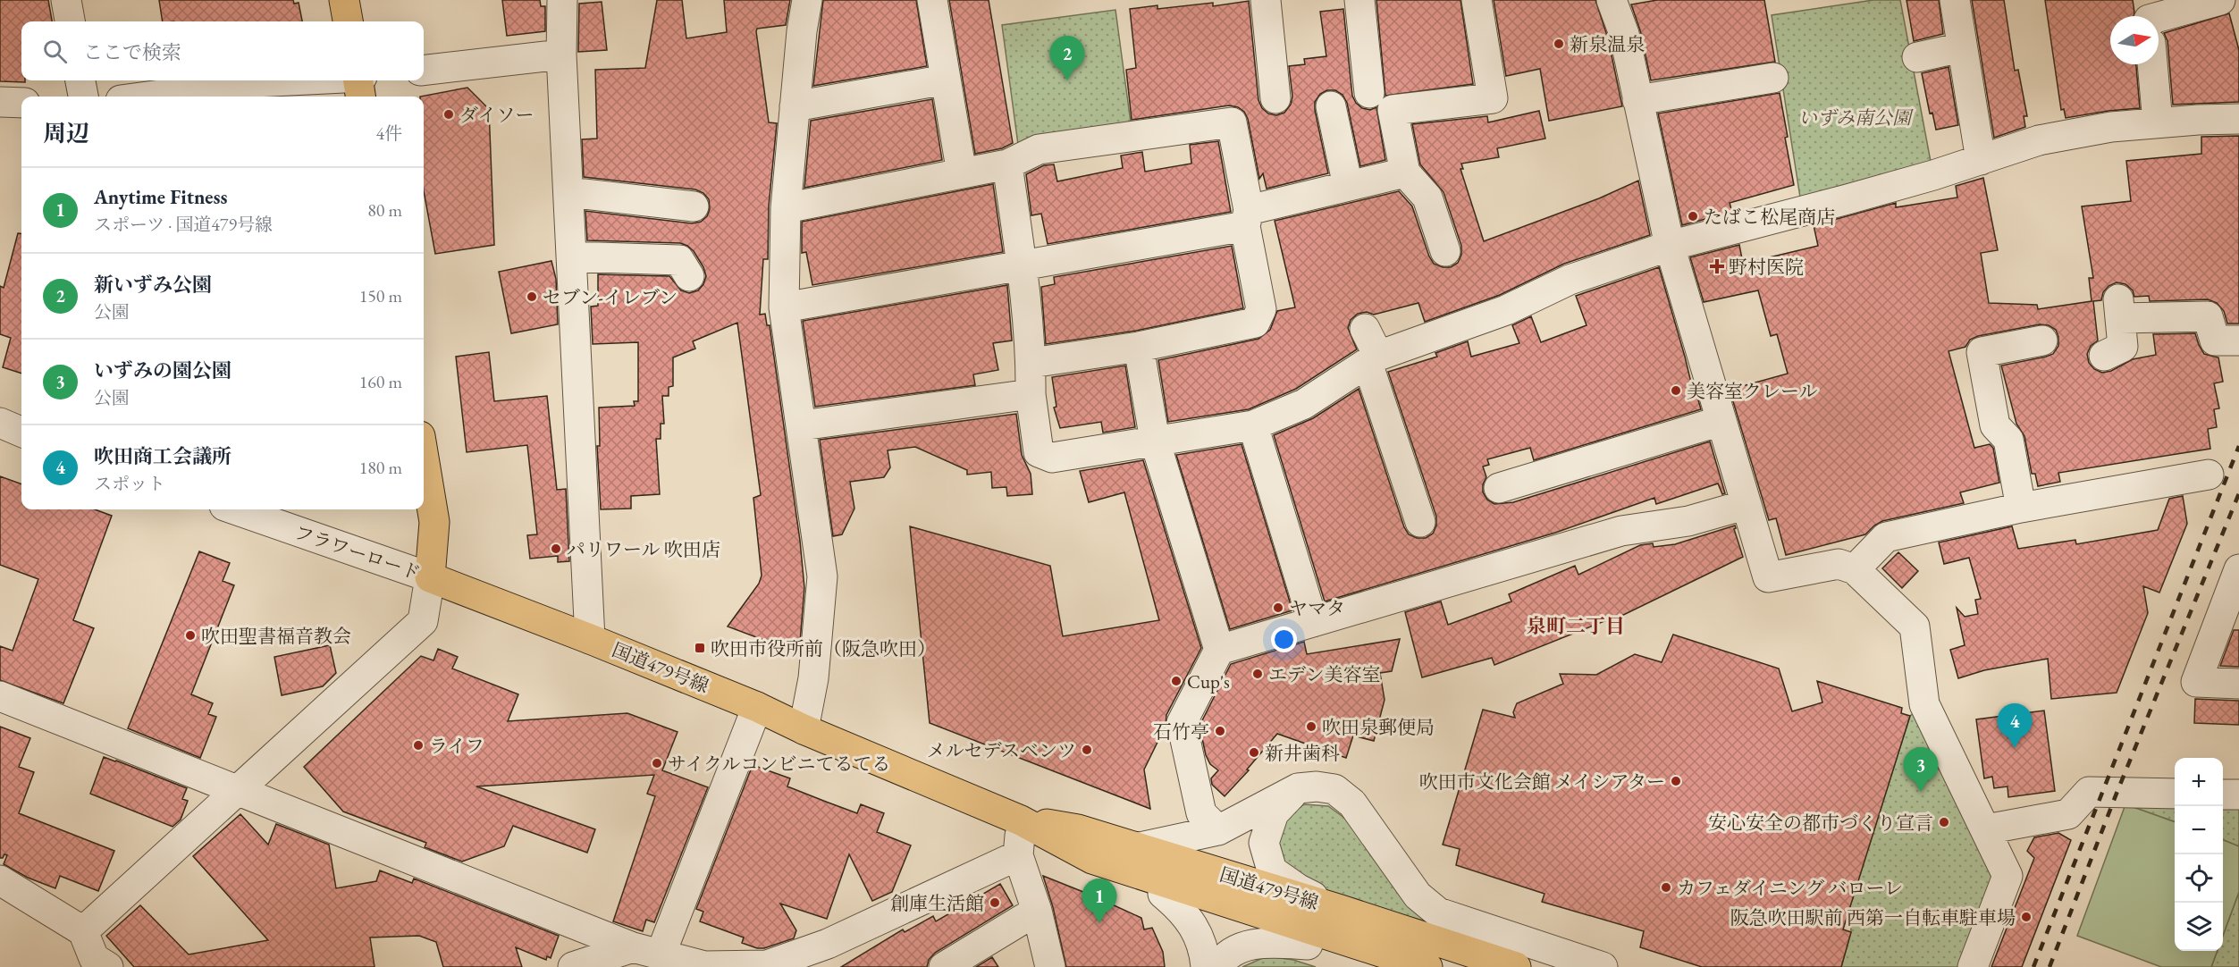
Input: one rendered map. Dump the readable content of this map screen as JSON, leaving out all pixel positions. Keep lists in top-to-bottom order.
{
  "streets": {
    "highway": ["国道479号線"],
    "street": ["フラワーロード"]
  },
  "crossings": [
    ["フラワーロード", "国道479号線"]
  ],
  "districts": ["泉町二丁目"],
  "parks": ["いずみ南公園"],
  "places": {
    "other": [
      "新泉温泉",
      "ダイソー",
      "たばこ松尾商店",
      "セブン-イレブン",
      "美容室クレール",
      "パリワール 吹田店",
      "ヤマタ",
      "吹田聖書福音教会",
      "エデン美容室",
      "Cup's",
      "吹田泉郵便局",
      "石竹亭",
      "ライフ",
      "メルセデスベンツ",
      "新井歯科",
      "サイクルコンビニてるてる",
      "吹田市文化会館 メイシアター",
      "安心安全の都市づくり宣言",
      "カフェダイニング バローレ",
      "創庫生活館",
      "阪急吹田駅前 西第一自転車駐車場"
    ],
    "health": ["野村医院"],
    "transit": ["吹田市役所前（阪急吹田）"]
  },
  "north": "right",
  "page": {
    "search": "ここで検索",
    "pins": [
      "2",
      "4",
      "3",
      "1"
    ],
    "heading": ["周辺", "4件"],
    "list": [
      {
        "mark": "1",
        "name": "Anytime Fitness",
        "note": "スポーツ · 国道479号線",
        "value": "80 m"
      },
      {
        "mark": "2",
        "name": "新いずみ公園",
        "note": "公園",
        "value": "150 m"
      },
      {
        "mark": "3",
        "name": "いずみの園公園",
        "note": "公園",
        "value": "160 m"
      },
      {
        "mark": "4",
        "name": "吹田商工会議所",
        "note": "スポット",
        "value": "180 m"
      }
    ],
    "map_buttons": ["+", "−"]
  }
}
